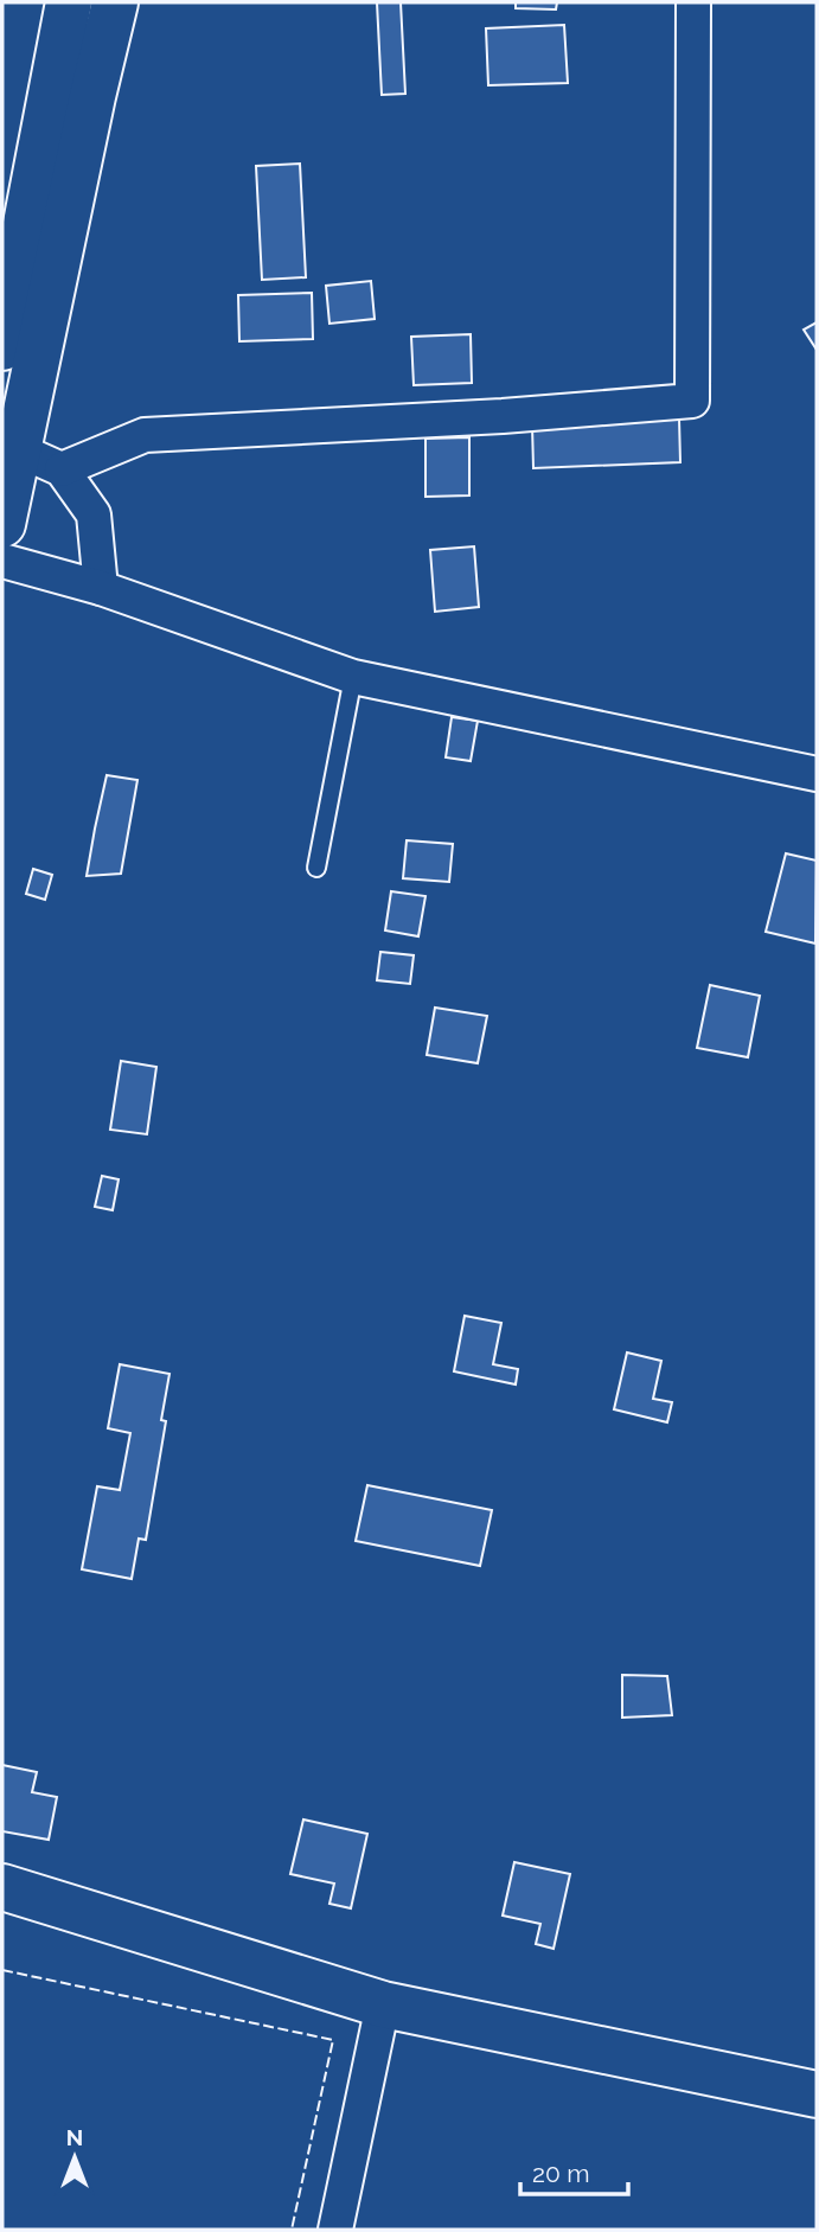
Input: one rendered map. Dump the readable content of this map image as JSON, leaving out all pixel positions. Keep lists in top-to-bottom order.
{
  "scale_bar": "20 m",
  "north": "top"
}
